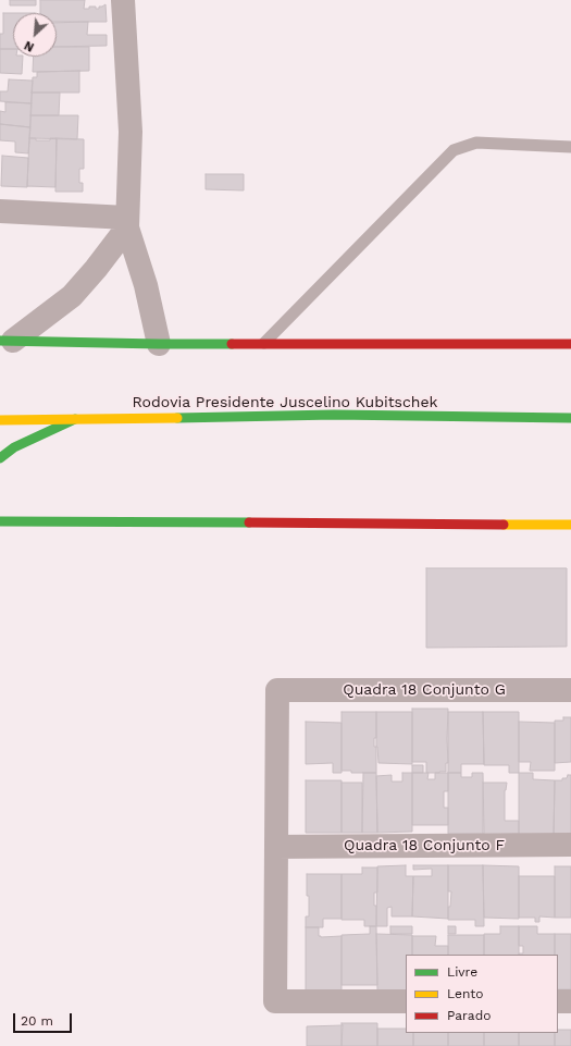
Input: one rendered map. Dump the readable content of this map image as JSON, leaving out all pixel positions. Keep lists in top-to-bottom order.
{
  "streets": {
    "main road": ["Rodovia Presidente Juscelino Kubitschek"],
    "street": ["Quadra 18 Conjunto G", "Quadra 18 Conjunto F"]
  },
  "crossings": [
    ["Quadra 18 Conjunto G", "Quadra 18 Conjunto F"]
  ],
  "legend": ["Livre", "Lento", "Parado"],
  "scale_bar": "20 m",
  "north": "bottom left"
}
